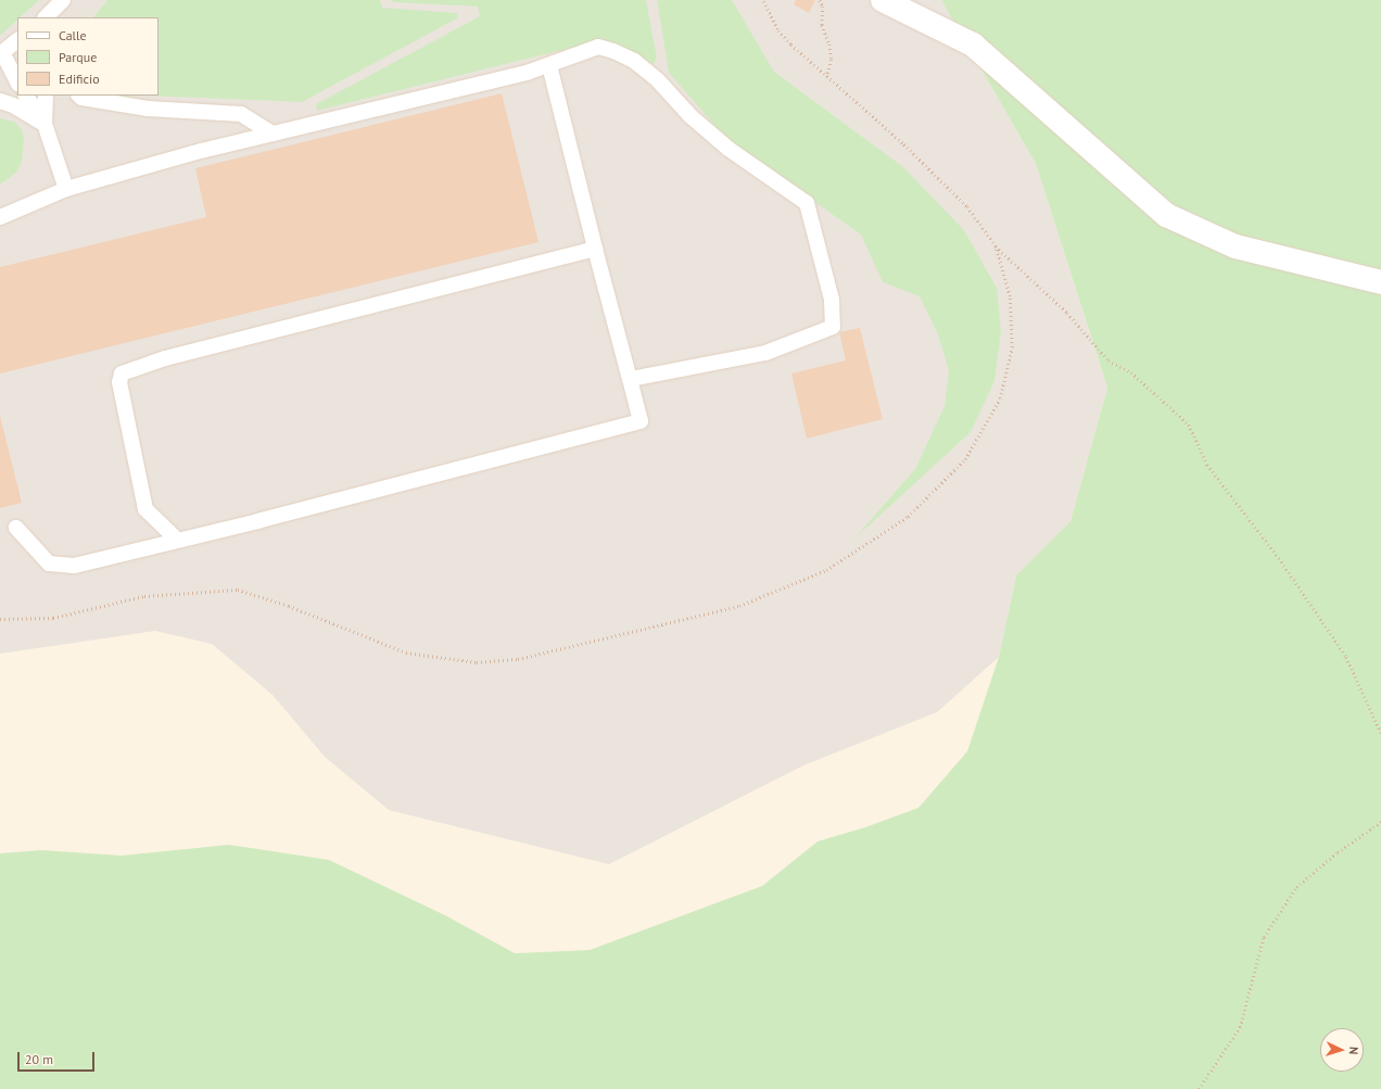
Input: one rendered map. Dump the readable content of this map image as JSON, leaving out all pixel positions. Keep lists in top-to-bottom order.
{
  "legend": ["Calle", "Parque", "Edificio"],
  "scale_bar": "20 m",
  "north": "right"
}
